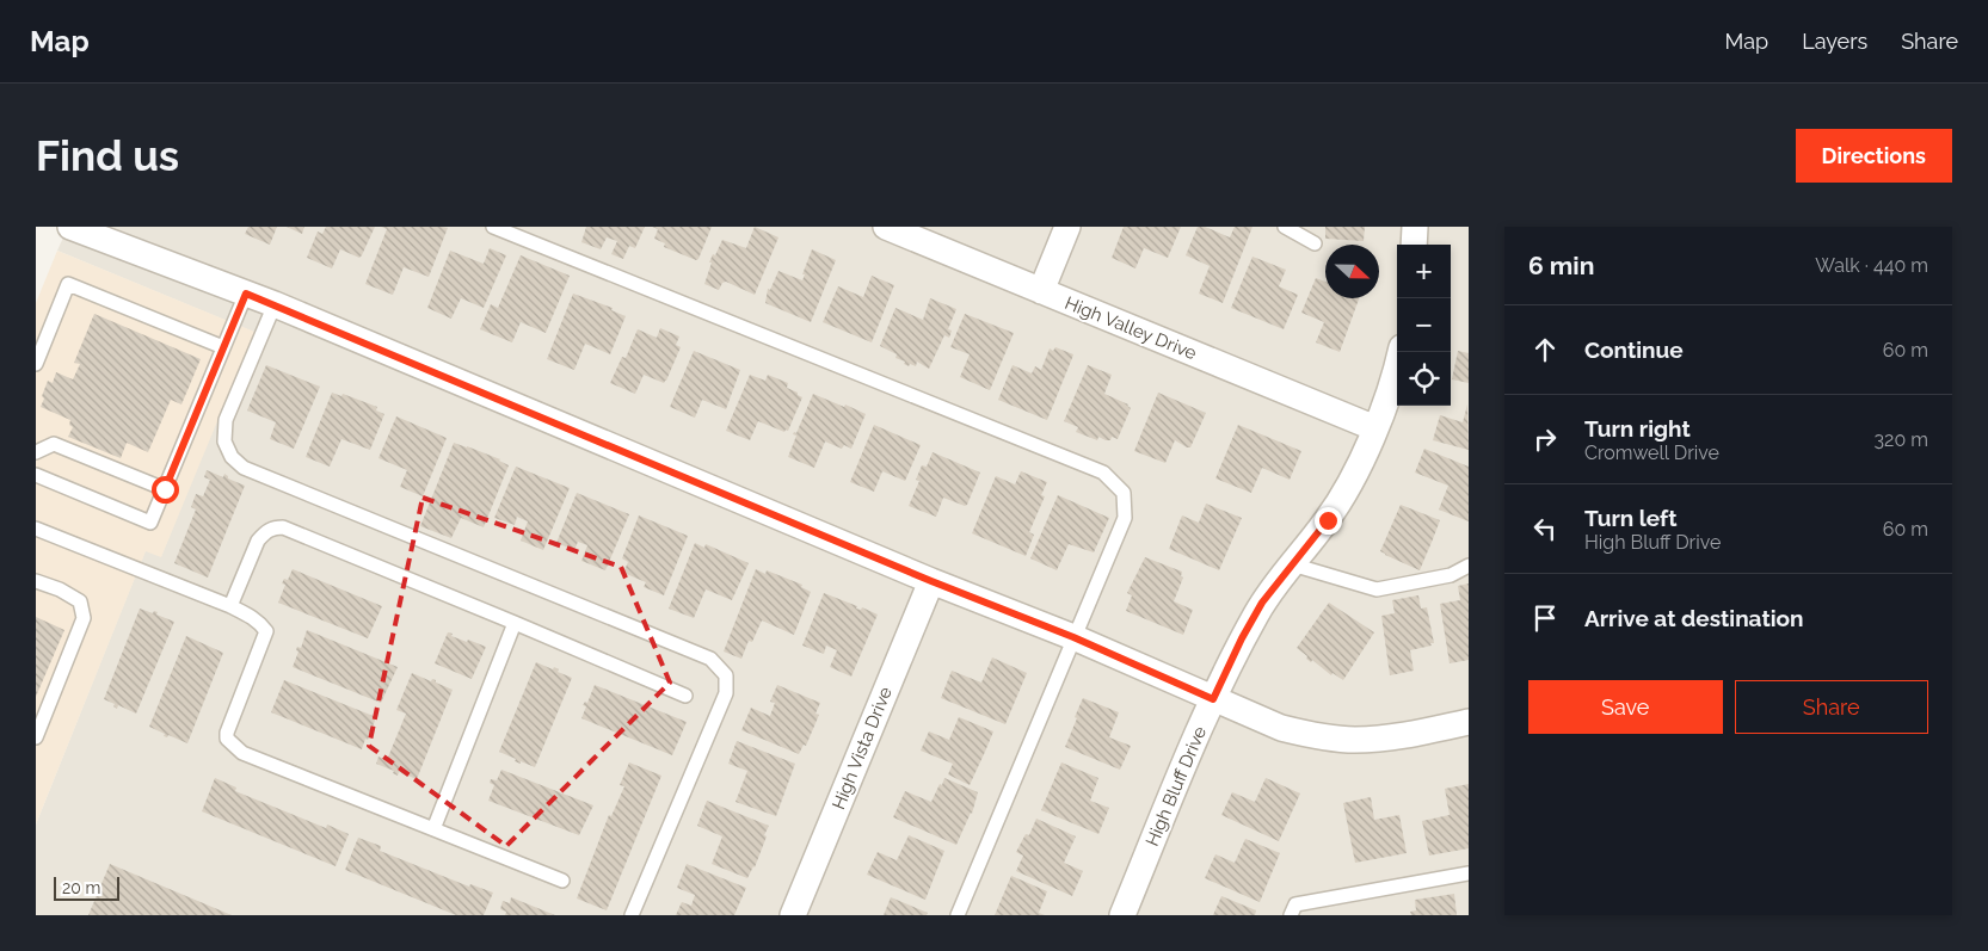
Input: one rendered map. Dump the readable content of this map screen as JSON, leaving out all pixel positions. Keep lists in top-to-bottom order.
{
  "streets": {
    "street": ["High Valley Drive", "High Vista Drive", "High Bluff Drive"]
  },
  "crossings": [
    ["High Valley Drive", "High Bluff Drive"]
  ],
  "scale_bar": "20 m",
  "north": "right",
  "page": {
    "header": "Map",
    "nav": ["Map", "Layers", "Share"],
    "buttons": [
      "Directions",
      ["Save", "Share"]
    ],
    "title": "Find us",
    "heading": ["6 min", "Walk · 440 m"],
    "map_buttons": ["+", "−"],
    "list": [
      ["Continue", "60 m"],
      ["Turn right", "Cromwell Drive", "320 m"],
      ["Turn left", "High Bluff Drive", "60 m"],
      "Arrive at destination"
    ],
    "scale": "20 m"
  }
}
